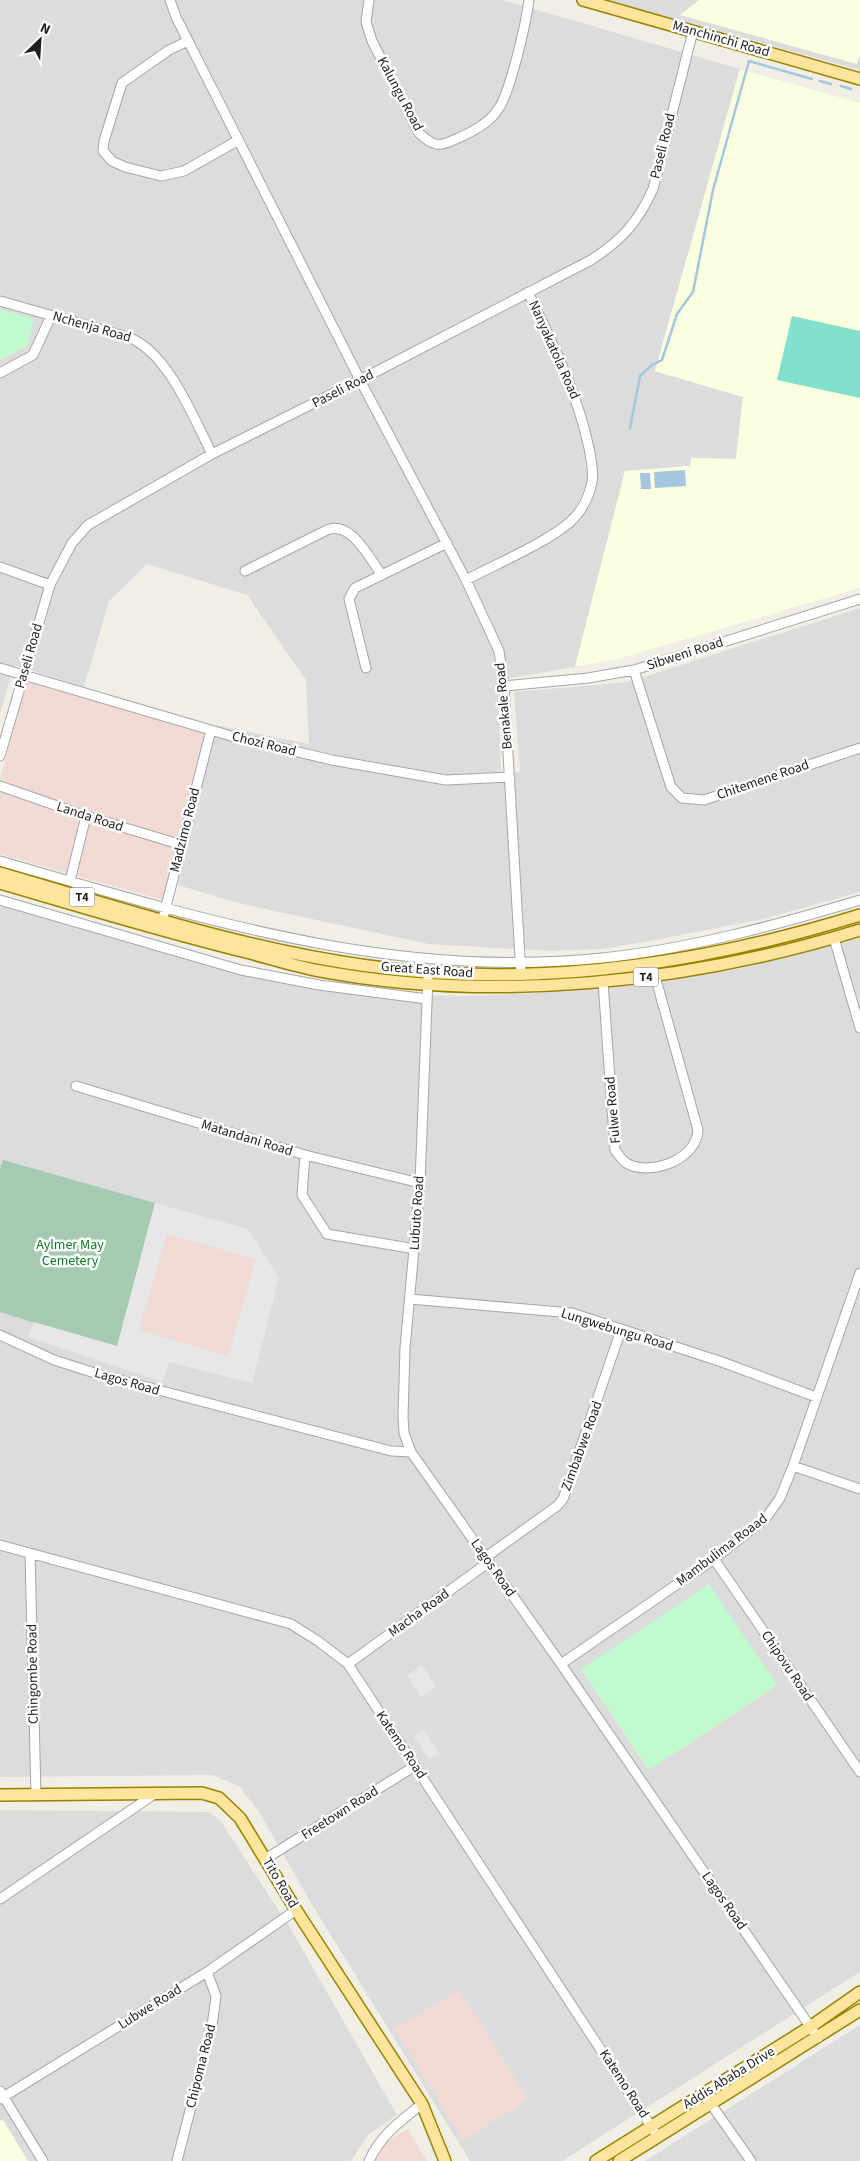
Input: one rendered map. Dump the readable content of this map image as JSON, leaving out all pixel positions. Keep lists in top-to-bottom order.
{
  "streets": {
    "main road": [
      "Manchinchi Road",
      "T4",
      "Great East Road",
      "Tito Road",
      "Addis Ababa Drive"
    ],
    "street": [
      "Kalungu Road",
      "Paseli Road",
      "Nchenja Road",
      "Nanyakatola Road",
      "Sibweni Road",
      "Benakale Road",
      "Chozi Road",
      "Chitemene Road",
      "Landa Road",
      "Madzimo Road",
      "Fulwe Road",
      "Matandani Road",
      "Lubuto Road",
      "Lungwebungu Road",
      "Lagos Road",
      "Zimbabwe Road",
      "Mambulima Roaad",
      "Macha Road",
      "Chipovu Road",
      "Chingombe Road",
      "Katemo Road",
      "Freetown Road",
      "Lubwe Road",
      "Chipoma Road"
    ]
  },
  "crossings": [
    ["Manchinchi Road", "Paseli Road"],
    ["Paseli Road", "Nchenja Road"],
    ["Paseli Road", "Nanyakatola Road"],
    ["Paseli Road", "Benakale Road"],
    ["Paseli Road", "Chozi Road"],
    ["Nanyakatola Road", "Benakale Road"],
    ["Sibweni Road", "Benakale Road"],
    ["Sibweni Road", "Chitemene Road"],
    ["Benakale Road", "Chozi Road"],
    ["Benakale Road", "Great East Road"],
    ["Chozi Road", "Madzimo Road"],
    ["Landa Road", "Madzimo Road"],
    ["Madzimo Road", "Great East Road"],
    ["Great East Road", "Fulwe Road"],
    ["Great East Road", "Lubuto Road"],
    ["Matandani Road", "Lubuto Road"],
    ["Lubuto Road", "Lungwebungu Road"],
    ["Lubuto Road", "Lagos Road"],
    ["Lungwebungu Road", "Zimbabwe Road"],
    ["Lungwebungu Road", "Mambulima Roaad"],
    ["Lagos Road", "Zimbabwe Road"],
    ["Lagos Road", "Mambulima Roaad"],
    ["Lagos Road", "Macha Road"],
    ["Lagos Road", "Addis Ababa Drive"],
    ["Zimbabwe Road", "Macha Road"],
    ["Mambulima Roaad", "Chipovu Road"],
    ["Macha Road", "Katemo Road"],
    ["Chingombe Road", "Katemo Road"],
    ["Chingombe Road", "Tito Road"],
    ["Katemo Road", "Freetown Road"],
    ["Katemo Road", "Addis Ababa Drive"],
    ["Freetown Road", "Tito Road"],
    ["Tito Road", "Lubwe Road"],
    ["Lubwe Road", "Chipoma Road"]
  ],
  "parks": ["Aylmer May Cemetery"],
  "north": "top right"
}
